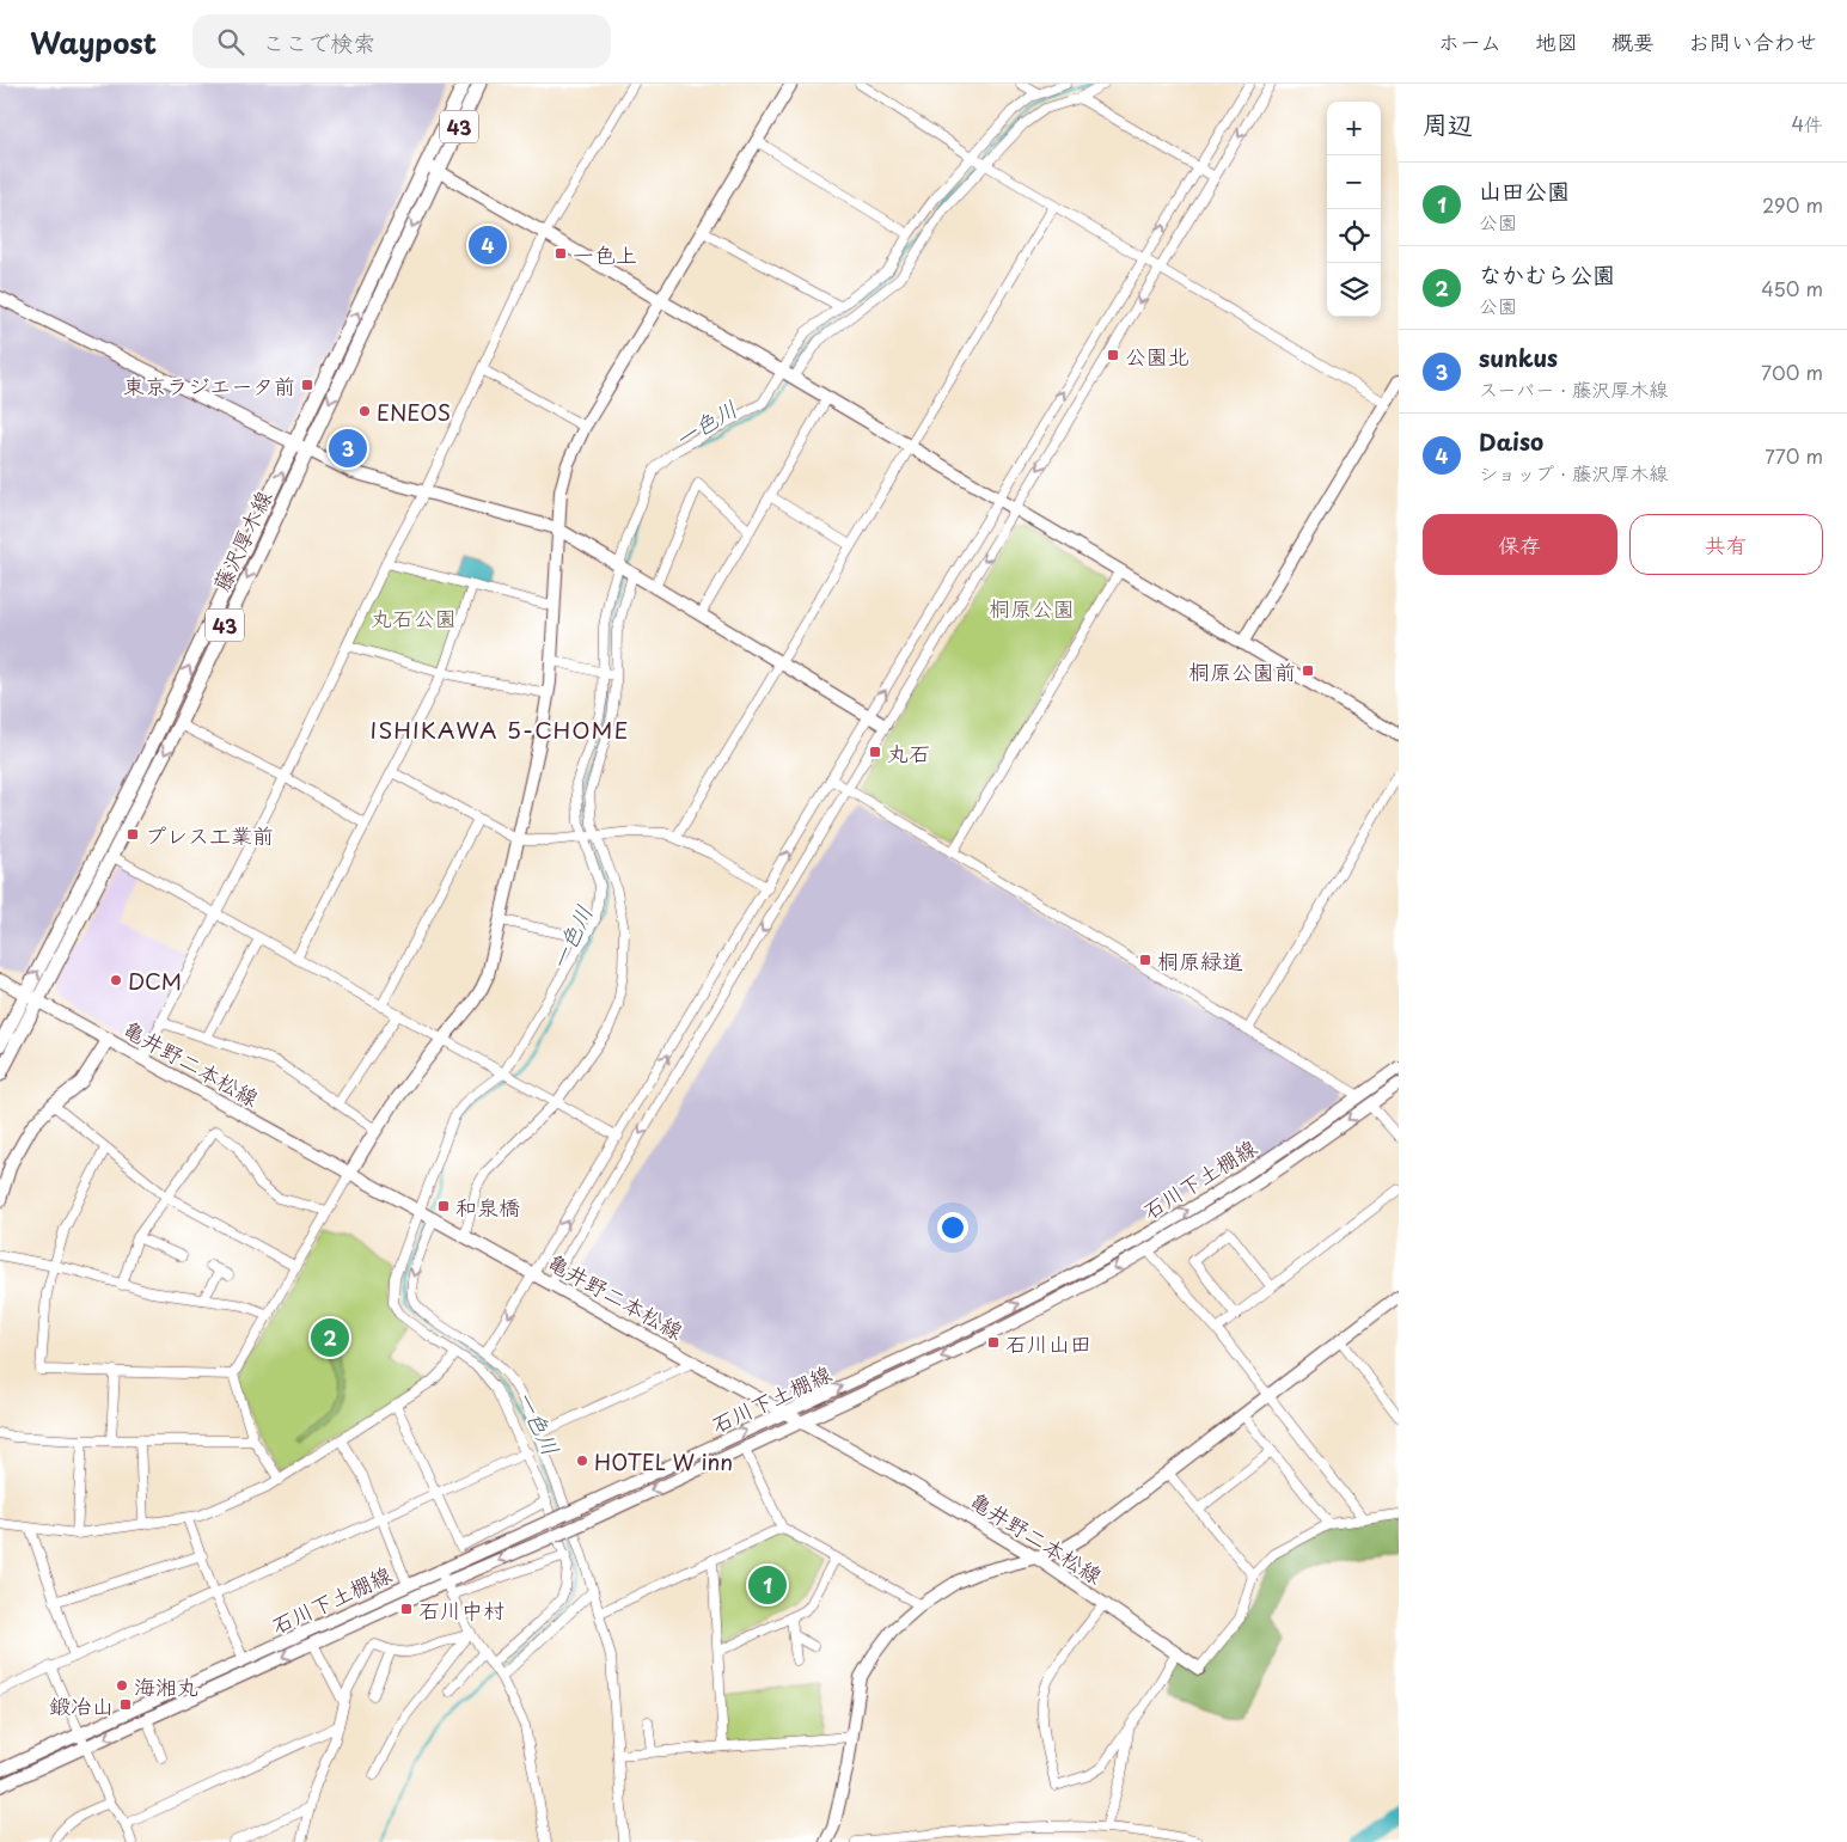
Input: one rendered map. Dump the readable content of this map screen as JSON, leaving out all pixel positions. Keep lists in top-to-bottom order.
{
  "streets": {
    "main road": ["43", "藤沢厚木線"],
    "street": ["亀井野二本松線", "石川下土棚線"]
  },
  "crossings": [
    ["藤沢厚木線", "亀井野二本松線"],
    ["亀井野二本松線", "石川下土棚線"]
  ],
  "districts": ["ISHIKAWA 5-CHOME"],
  "water": ["一色川"],
  "parks": ["桐原公園", "丸石公園"],
  "places": {
    "transit": [
      "一色上",
      "公園北",
      "東京ラジエータ前",
      "桐原公園前",
      "丸石",
      "プレス工業前",
      "桐原緑道",
      "和泉橋",
      "石川山田",
      "石川中村",
      "鍛冶山"
    ],
    "other": [
      "ENEOS",
      "DCM",
      "HOTEL W inn",
      "海湘丸"
    ]
  },
  "page": {
    "header": "Waypost",
    "search": "ここで検索",
    "nav": [
      "ホーム",
      "地図",
      "概要",
      "お問い合わせ"
    ],
    "heading": ["周辺", "4件"],
    "map_buttons": ["+", "−"],
    "list": [
      {
        "mark": "1",
        "name": "山田公園",
        "note": "公園",
        "value": "290 m"
      },
      {
        "mark": "2",
        "name": "なかむら公園",
        "note": "公園",
        "value": "450 m"
      },
      {
        "mark": "3",
        "name": "sunkus",
        "note": "スーパー · 藤沢厚木線",
        "value": "700 m"
      },
      {
        "mark": "4",
        "name": "Daiso",
        "note": "ショップ · 藤沢厚木線",
        "value": "770 m"
      }
    ],
    "pins": [
      "4",
      "3",
      "2",
      "1"
    ],
    "buttons": ["保存", "共有"]
  }
}
